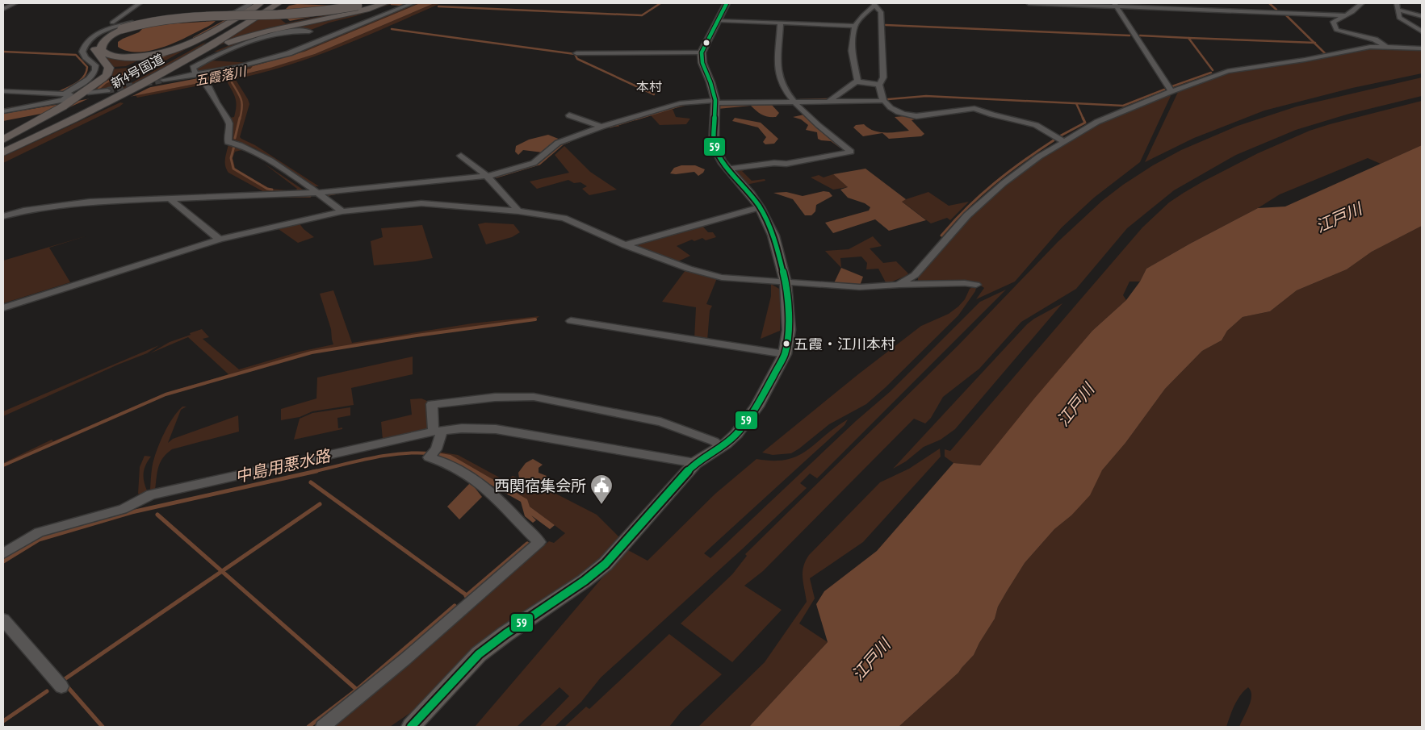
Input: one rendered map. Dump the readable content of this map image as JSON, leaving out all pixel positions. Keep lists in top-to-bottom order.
{
  "streets": {
    "highway": ["新4号国道"]
  },
  "districts": ["本村"],
  "water": ["五霞落川", "江戸川", "中島用悪水路"],
  "places": {
    "other": ["五霞・江川本村"],
    "public building": ["西関宿集会所"]
  },
  "lines": ["transit line 59"]
}
